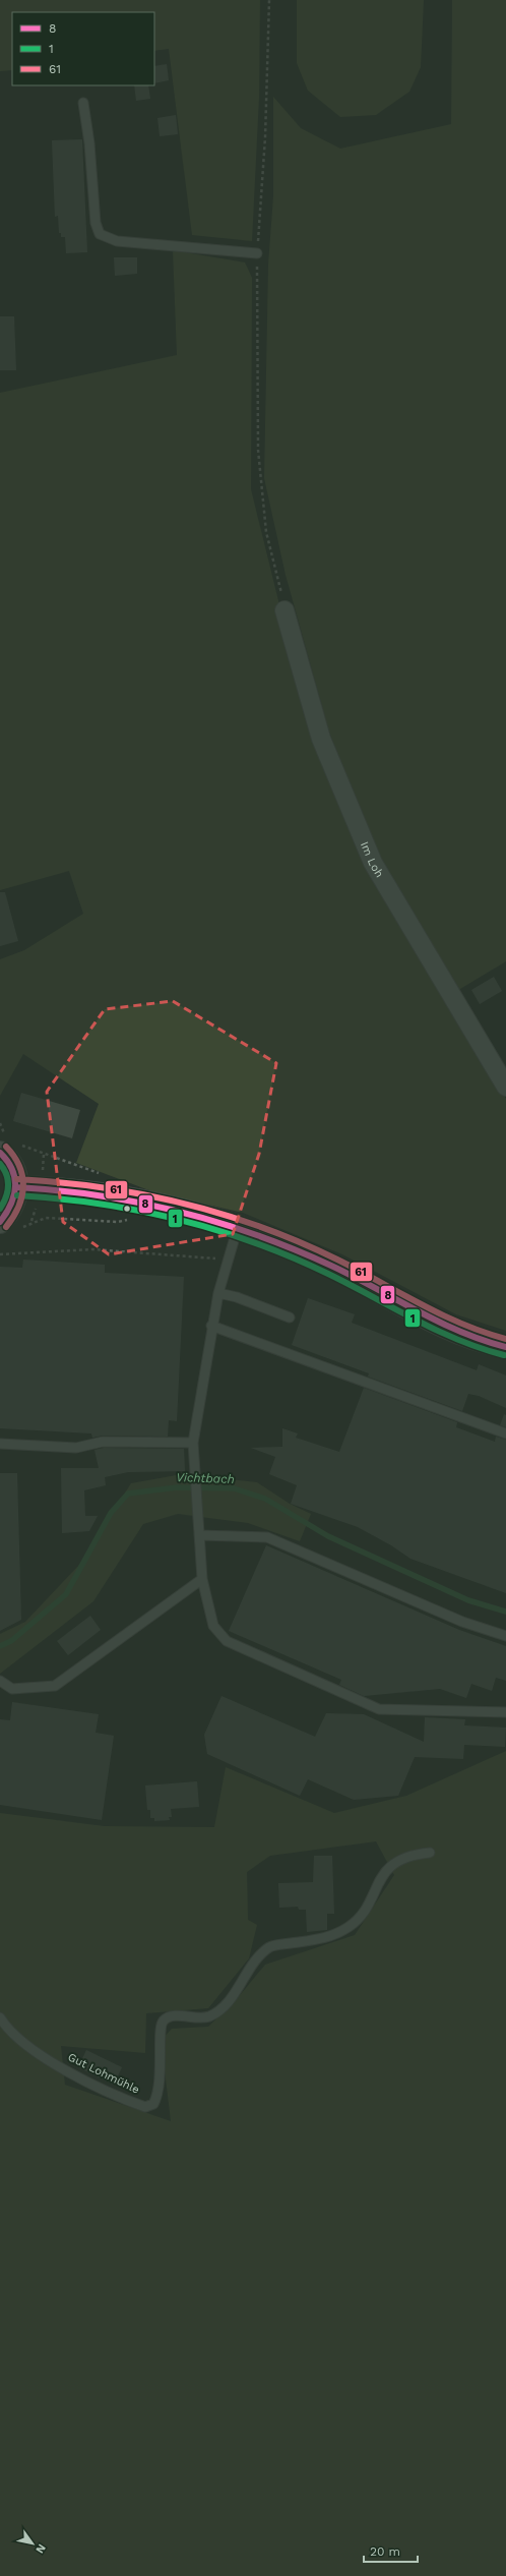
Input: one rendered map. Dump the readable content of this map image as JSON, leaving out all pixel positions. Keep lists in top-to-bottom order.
{
  "streets": {
    "street": ["Im Loh"],
    "lane": ["Gut Lohmühle"]
  },
  "water": ["Vichtbach"],
  "lines": ["transit line 61", "transit line 8", "transit line 1"],
  "legend": ["8", "1", "61"],
  "scale_bar": "20 m",
  "north": "bottom right"
}
